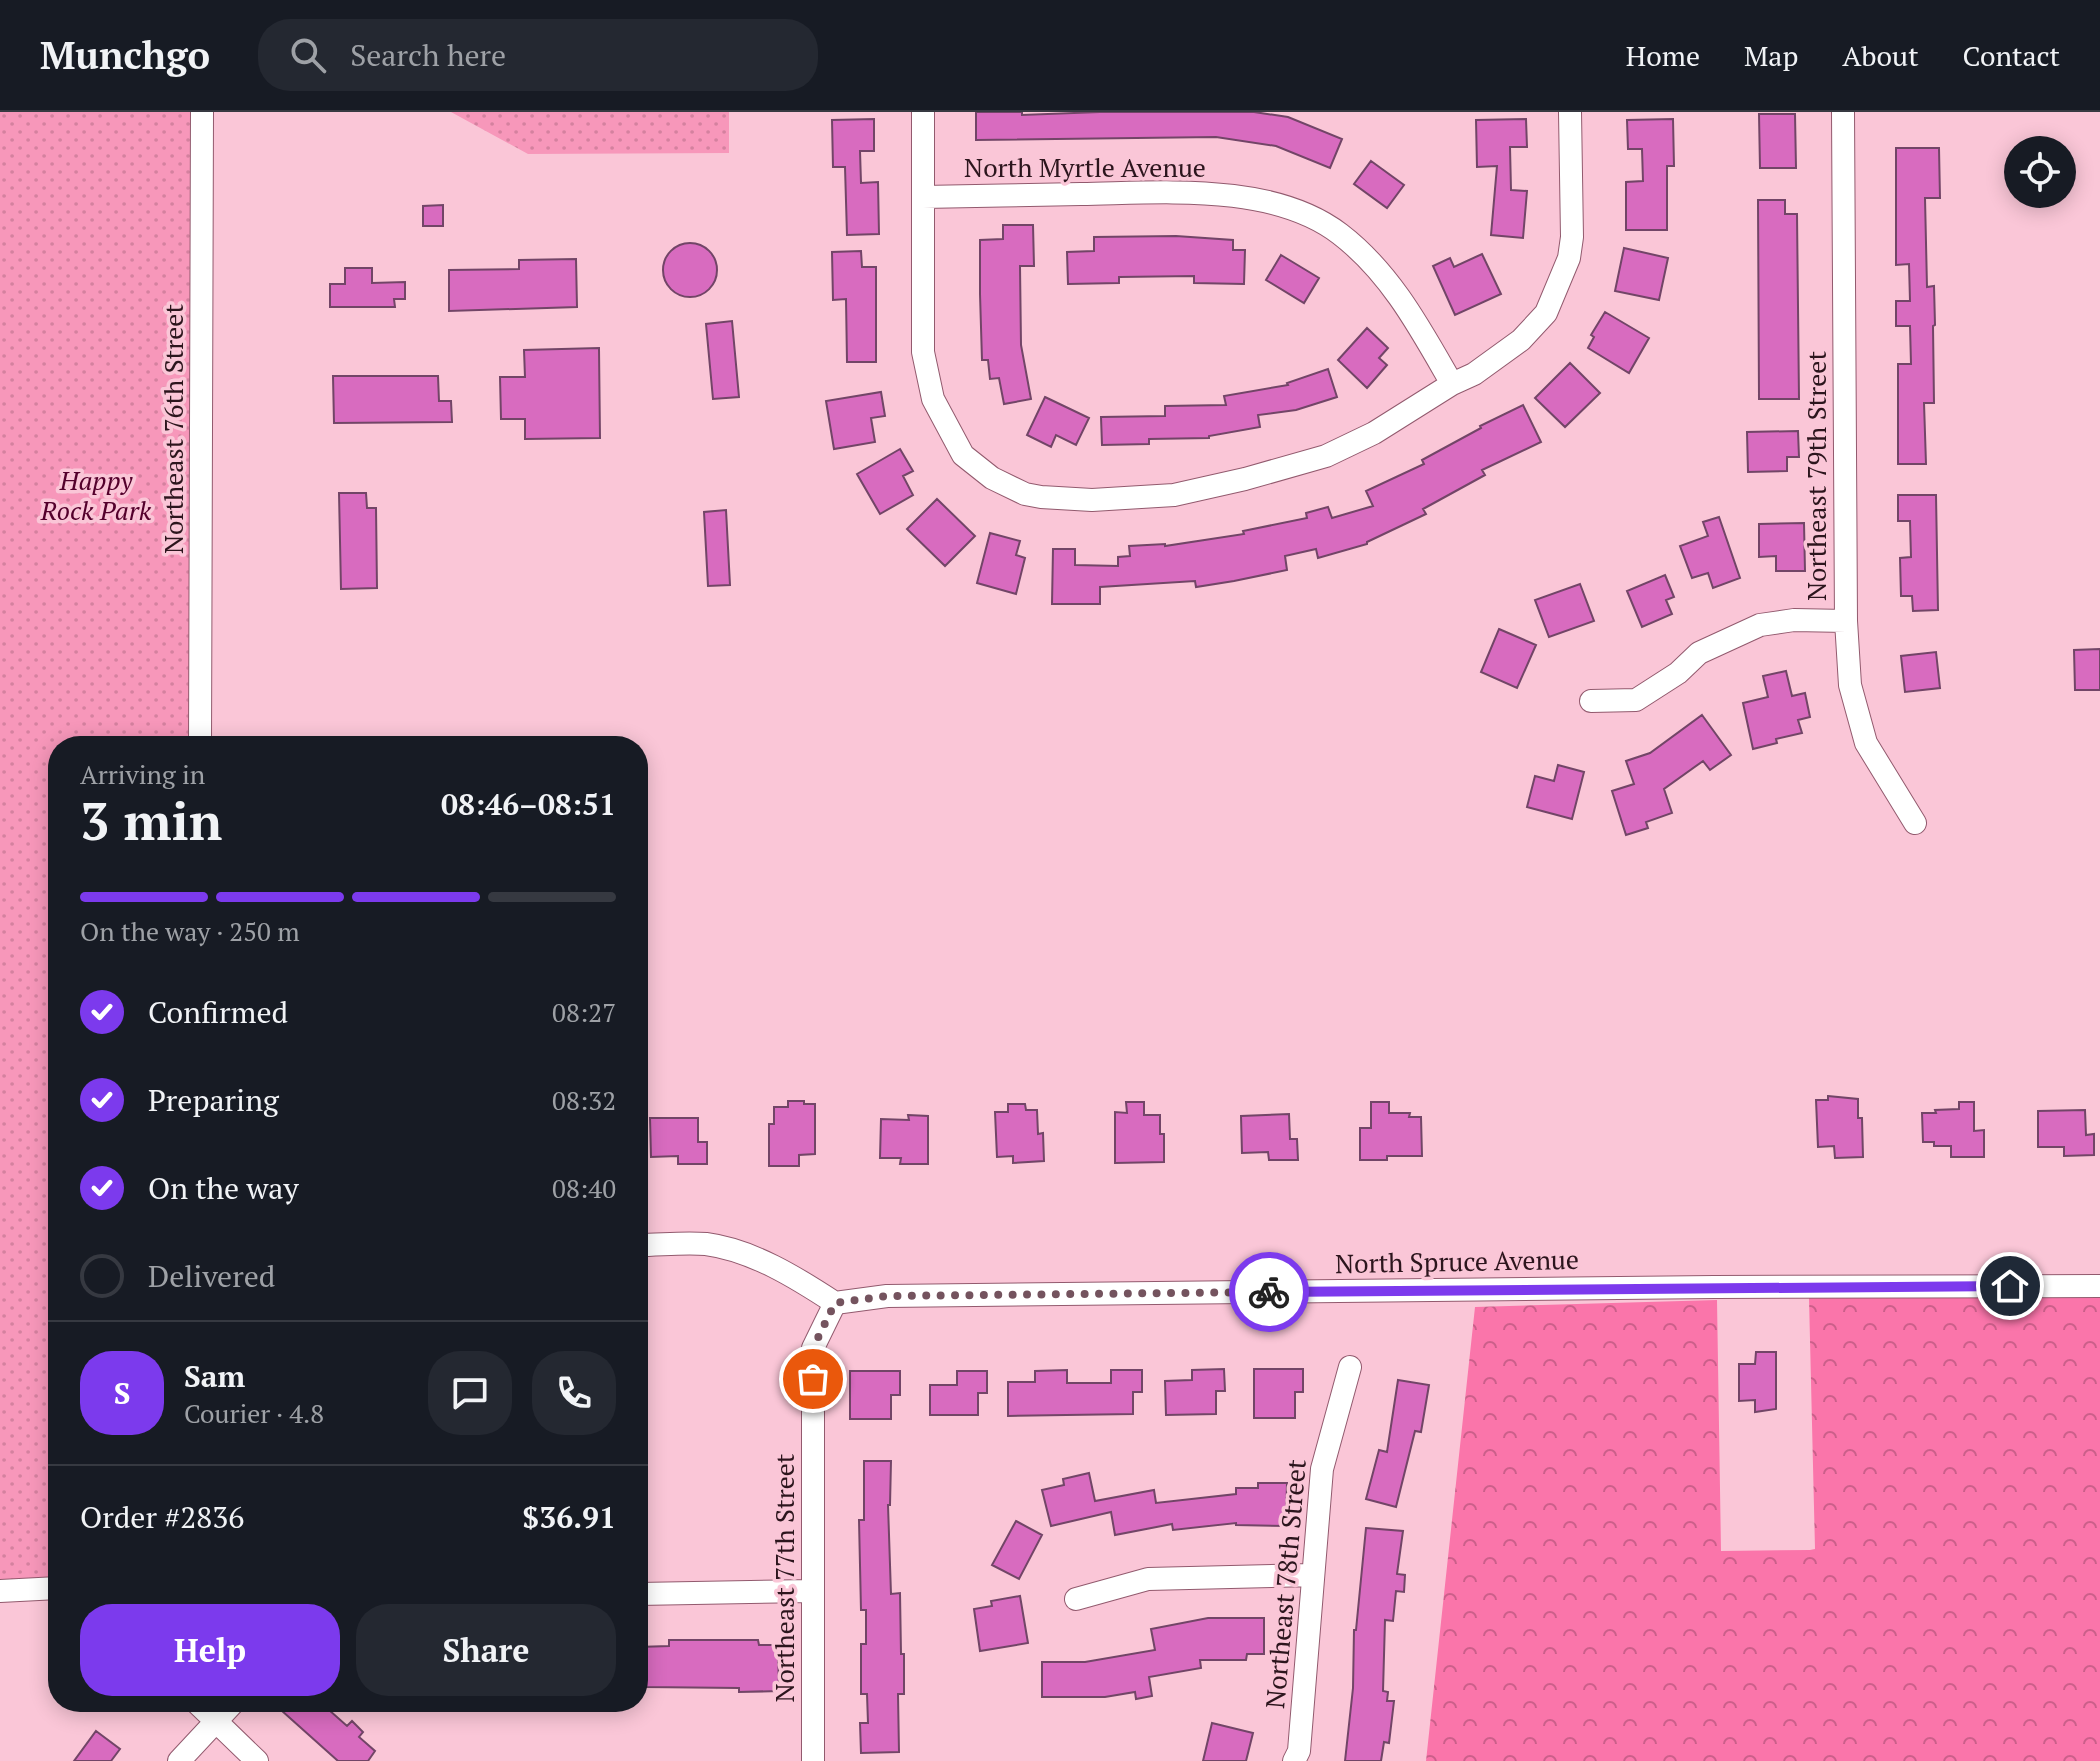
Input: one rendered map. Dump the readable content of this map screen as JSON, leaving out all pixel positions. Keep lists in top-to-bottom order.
{
  "streets": {
    "street": [
      "North Myrtle Avenue",
      "Northeast 76th Street",
      "Northeast 79th Street",
      "North Spruce Avenue",
      "Northeast 77th Street",
      "Northeast 78th Street"
    ]
  },
  "crossings": [
    ["North Spruce Avenue", "Northeast 77th Street"]
  ],
  "parks": ["Happy Rock Park"],
  "page": {
    "header": "Munchgo",
    "search": "Search here",
    "nav": [
      "Home",
      "Map",
      "About",
      "Contact"
    ],
    "heading": ["3 min", "Arriving in", "08:46–08:51"],
    "panel": [
      "Sam",
      "Courier · 4.8",
      "Order #2836",
      "$36.91"
    ],
    "bar": "On the way · 250 m",
    "list": [
      ["Confirmed", "08:27"],
      ["Preparing", "08:32"],
      ["On the way", "08:40"],
      "Delivered"
    ],
    "round": "S",
    "buttons": ["Help", "Share"]
  }
}
